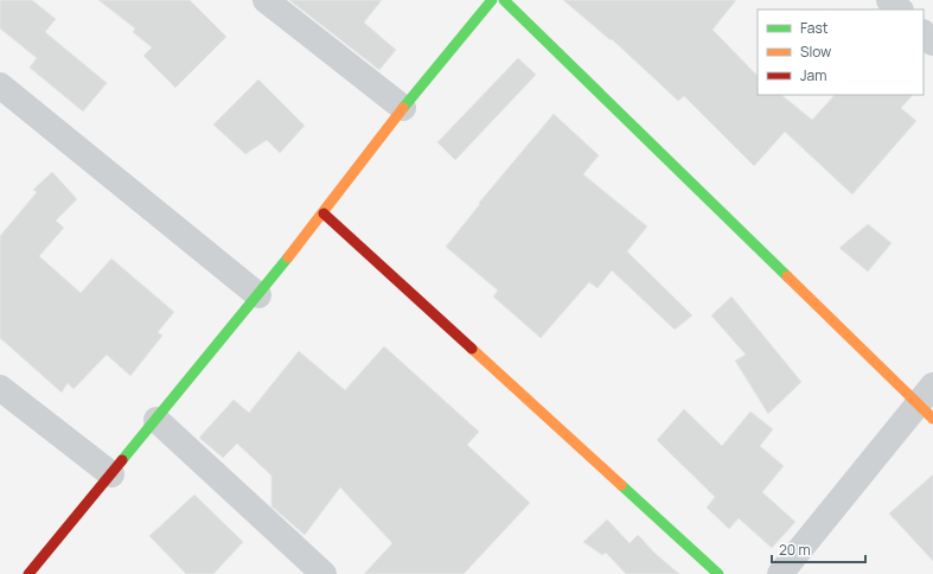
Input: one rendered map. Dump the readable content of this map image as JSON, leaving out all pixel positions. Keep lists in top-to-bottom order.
{
  "legend": ["Fast", "Slow", "Jam"],
  "scale_bar": "20 m"
}
